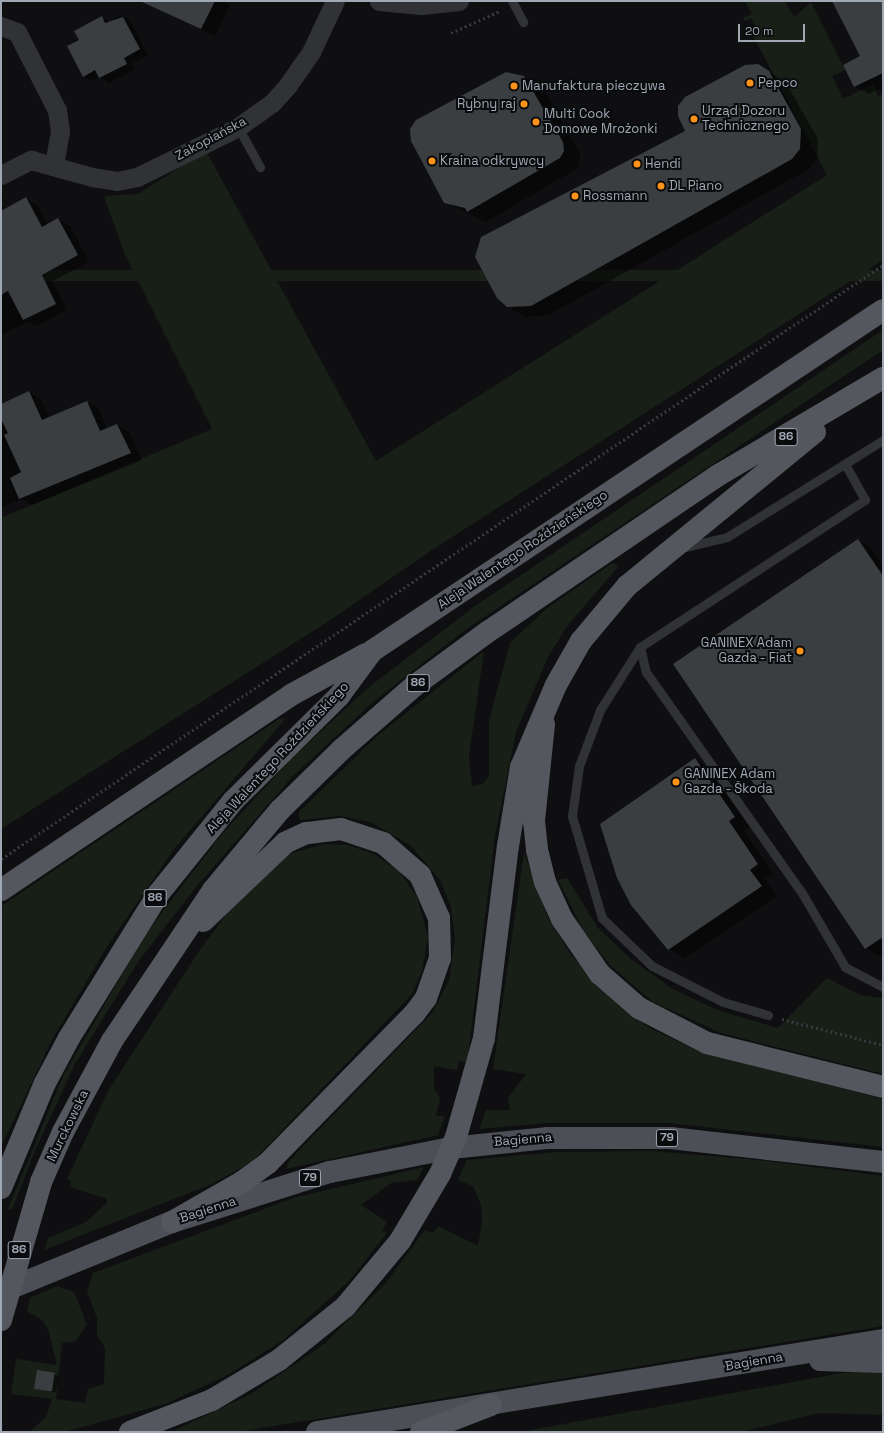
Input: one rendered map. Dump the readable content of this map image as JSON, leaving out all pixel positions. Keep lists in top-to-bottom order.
{
  "streets": {
    "highway": ["86", "Aleja Walentego Roździeńskiego", "Murckowska"],
    "main road": ["79", "Bagienna"],
    "street": ["Zakopiańska"]
  },
  "crossings": [
    ["86", "Murckowska"],
    ["79", "Bagienna"]
  ],
  "places": [
    "Pepco",
    "Manufaktura pieczywa",
    "Rybny raj",
    "Urząd Dozoru Technicznego",
    "Multi Cook Domowe Mrożonki",
    "Kraina odkrywcy",
    "Hendi",
    "DL Piano",
    "Rossmann",
    "GANINEX Adam Gazda - Fiat",
    "GANINEX Adam Gazda - Škoda"
  ],
  "scale_bar": "20 m"
}
